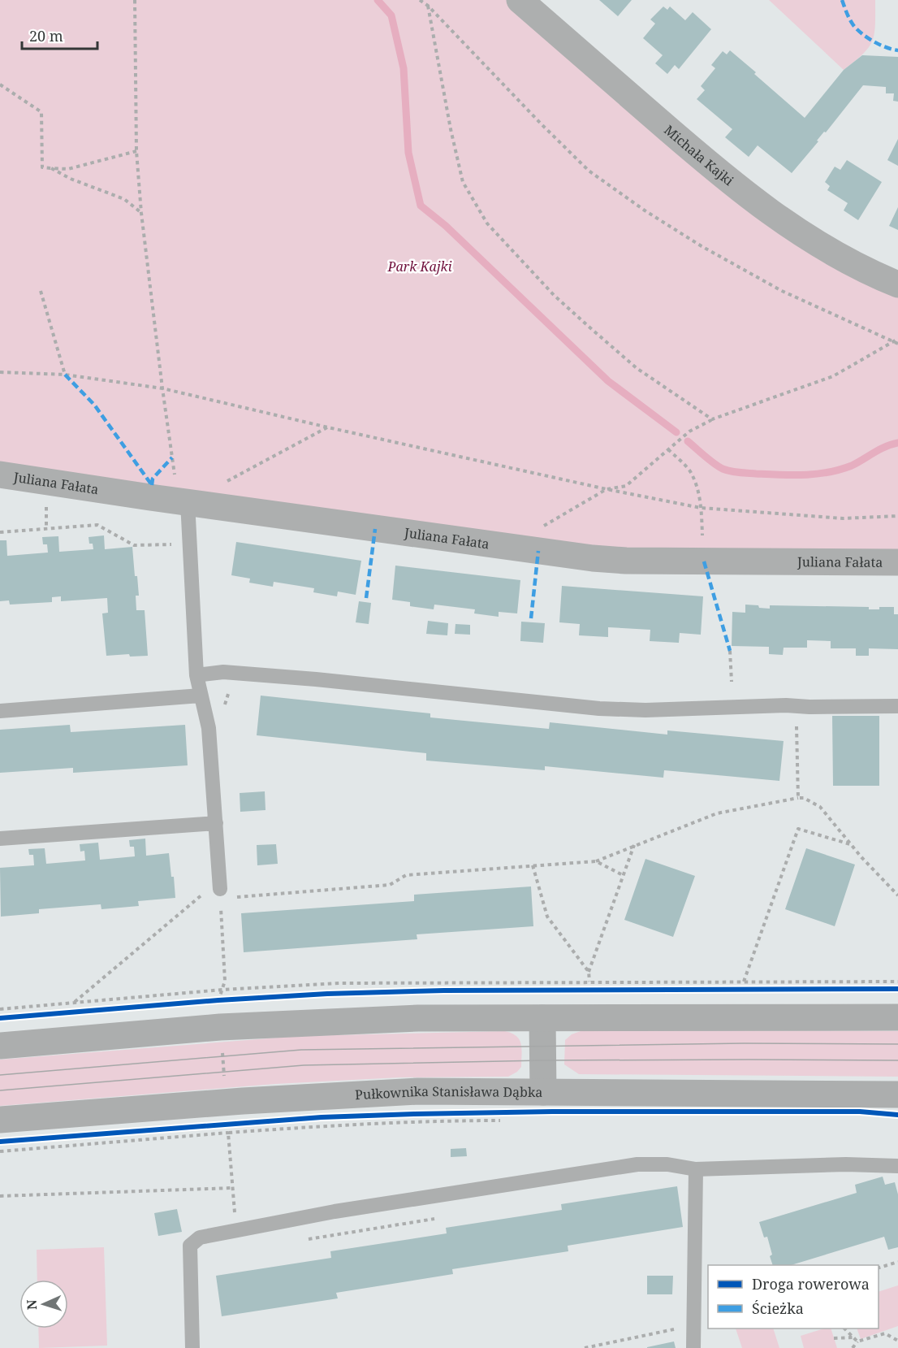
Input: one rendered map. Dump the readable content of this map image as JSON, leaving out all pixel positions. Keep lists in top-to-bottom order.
{
  "streets": {
    "street": ["Michała Kajki", "Juliana Fałata", "Pułkownika Stanisława Dąbka"]
  },
  "parks": ["Park Kajki"],
  "legend": ["Droga rowerowa", "Ścieżka"],
  "scale_bar": "20 m",
  "north": "left"
}
